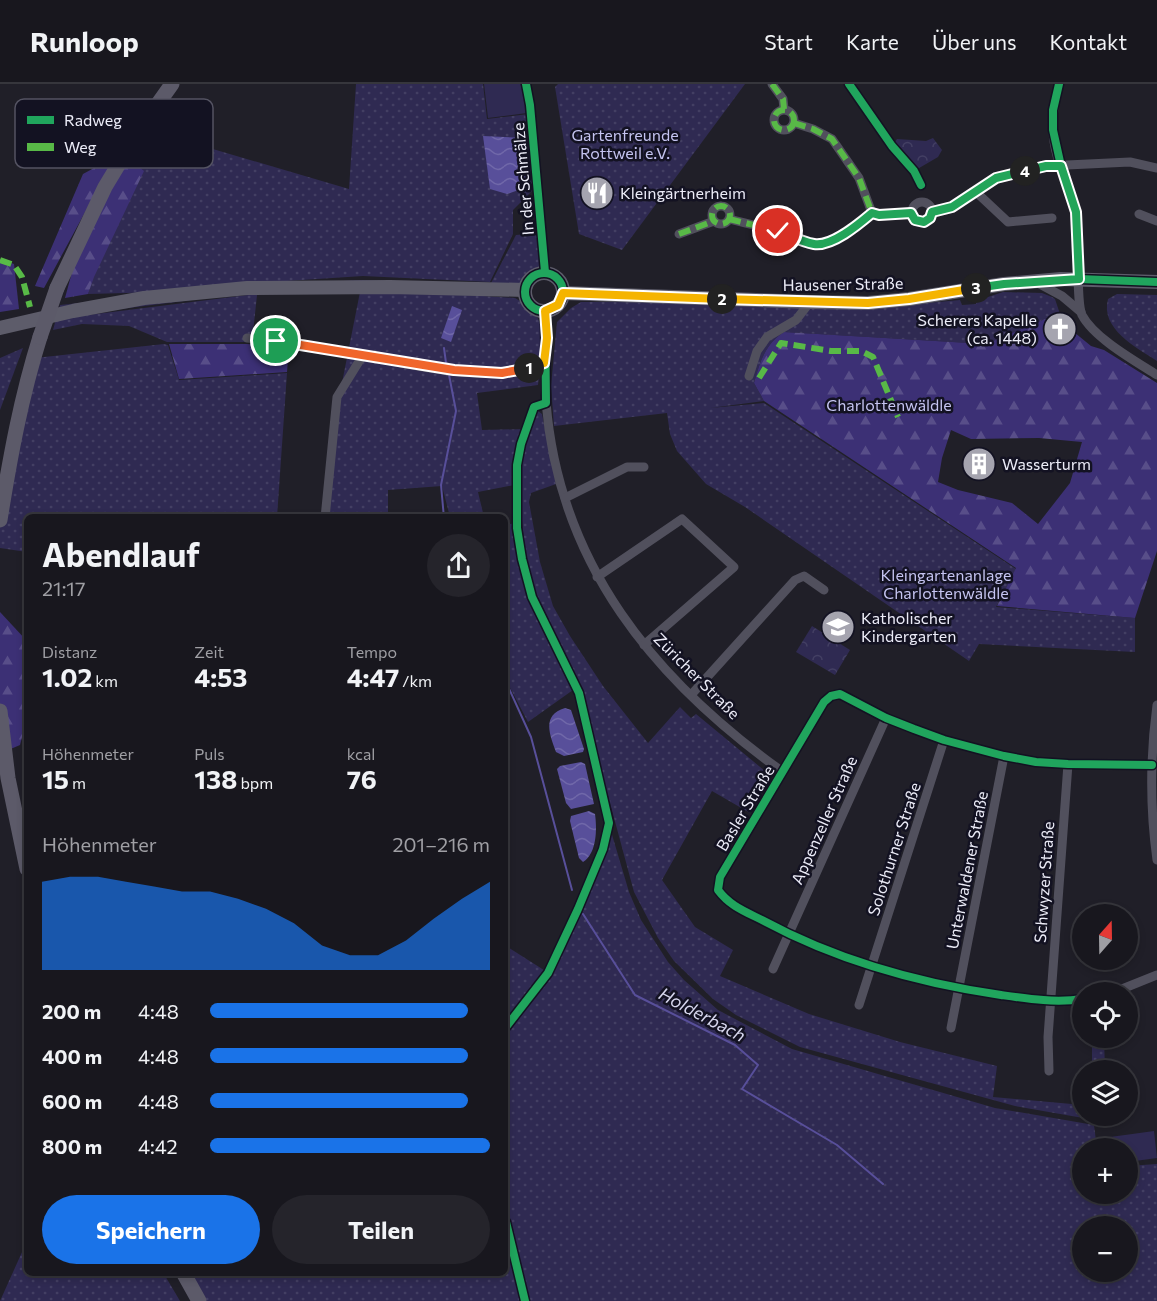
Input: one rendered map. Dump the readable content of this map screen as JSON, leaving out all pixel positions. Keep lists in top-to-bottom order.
{
  "streets": {
    "main road": ["Hausener Straße"],
    "street": [
      "In der Schmälze",
      "Züricher Straße",
      "Basler Straße",
      "Appenzeller Straße",
      "Solothurner Straße",
      "Unterwaldener Straße",
      "Schwyzer Straße"
    ]
  },
  "crossings": [
    ["In der Schmälze", "Hausener Straße"],
    ["In der Schmälze", "Züricher Straße"],
    ["Hausener Straße", "Züricher Straße"],
    ["Züricher Straße", "Basler Straße"],
    ["Basler Straße", "Appenzeller Straße"],
    ["Basler Straße", "Solothurner Straße"],
    ["Basler Straße", "Unterwaldener Straße"],
    ["Basler Straße", "Schwyzer Straße"]
  ],
  "water": ["Holderbach"],
  "parks": ["Gartenfreunde Rottweil e.V.", "Charlottenwäldle", "Kleingartenanlage Charlottenwäldle"],
  "places": {
    "restaurant": ["Kleingärtnerheim"],
    "church": ["Scherers Kapelle (ca. 1448)"],
    "building": ["Wasserturm"],
    "school or university": ["Katholischer Kindergarten"]
  },
  "legend": ["Radweg", "Weg"],
  "north": "top",
  "page": {
    "header": "Runloop",
    "nav": [
      "Start",
      "Karte",
      "Über uns",
      "Kontakt"
    ],
    "pins": [
      "4",
      "3",
      "2",
      "1"
    ],
    "heading": ["Abendlauf", "21:17"],
    "stats": [
      ["Distanz", "1.02 km"],
      ["Zeit", "4:53"],
      ["Tempo", "4:47 /km"],
      ["Höhenmeter", "15 m"],
      ["Puls", "138 bpm"],
      ["kcal", "76"]
    ],
    "chart": ["Höhenmeter", "201–216 m"],
    "map_buttons": ["+", "−"],
    "list": [
      {
        "name": "200 m",
        "note": "4:48"
      },
      {
        "name": "400 m",
        "note": "4:48"
      },
      {
        "name": "600 m",
        "note": "4:48"
      },
      {
        "name": "800 m",
        "note": "4:42"
      }
    ],
    "buttons": ["Speichern", "Teilen"]
  }
}
